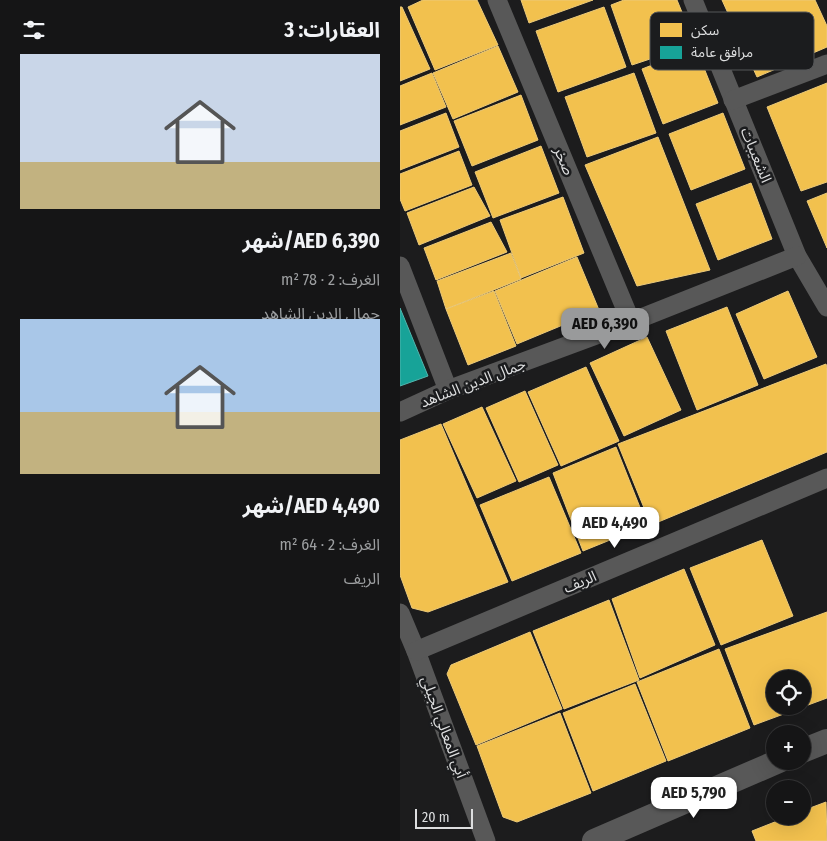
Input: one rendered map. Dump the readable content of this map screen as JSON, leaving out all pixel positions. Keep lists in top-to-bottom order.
{
  "streets": {
    "street": [
      "الشعيبات",
      "صخر",
      "جمال الدين الشاهد",
      "الريف",
      "أبي المعالي الجيلي"
    ]
  },
  "crossings": [
    ["الشعيبات", "جمال الدين الشاهد"],
    ["صخر", "جمال الدين الشاهد"],
    ["الريف", "أبي المعالي الجيلي"]
  ],
  "legend": ["سكن", "مرافق عامة"],
  "scale_bar": "20 m",
  "page": {
    "heading": "العقارات: 3",
    "list": [
      {
        "name": "AED 6,390/شهر",
        "note": "الغرف: 2 · 78 m² · جمال الدين الشاهد"
      },
      {
        "name": "AED 4,490/شهر",
        "note": "الغرف: 2 · 64 m² · الريف"
      }
    ],
    "price": ["AED 6,390", "AED 4,490", "AED 5,790"],
    "map_buttons": ["+", "−"],
    "scale": "20 m"
  }
}
